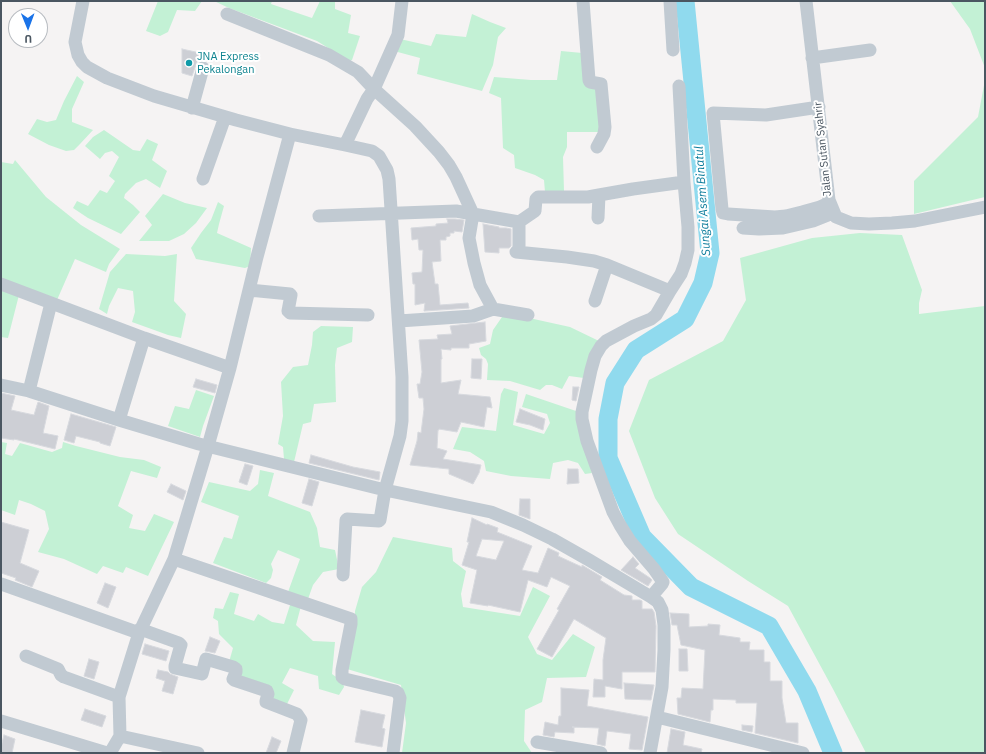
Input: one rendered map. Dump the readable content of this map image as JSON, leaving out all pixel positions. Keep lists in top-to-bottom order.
{
  "streets": {
    "street": ["Jalan Sutan Syahrir"]
  },
  "water": ["Sungai Asem Binatul"],
  "places": ["JNA Express Pekalongan"],
  "north": "bottom"
}
